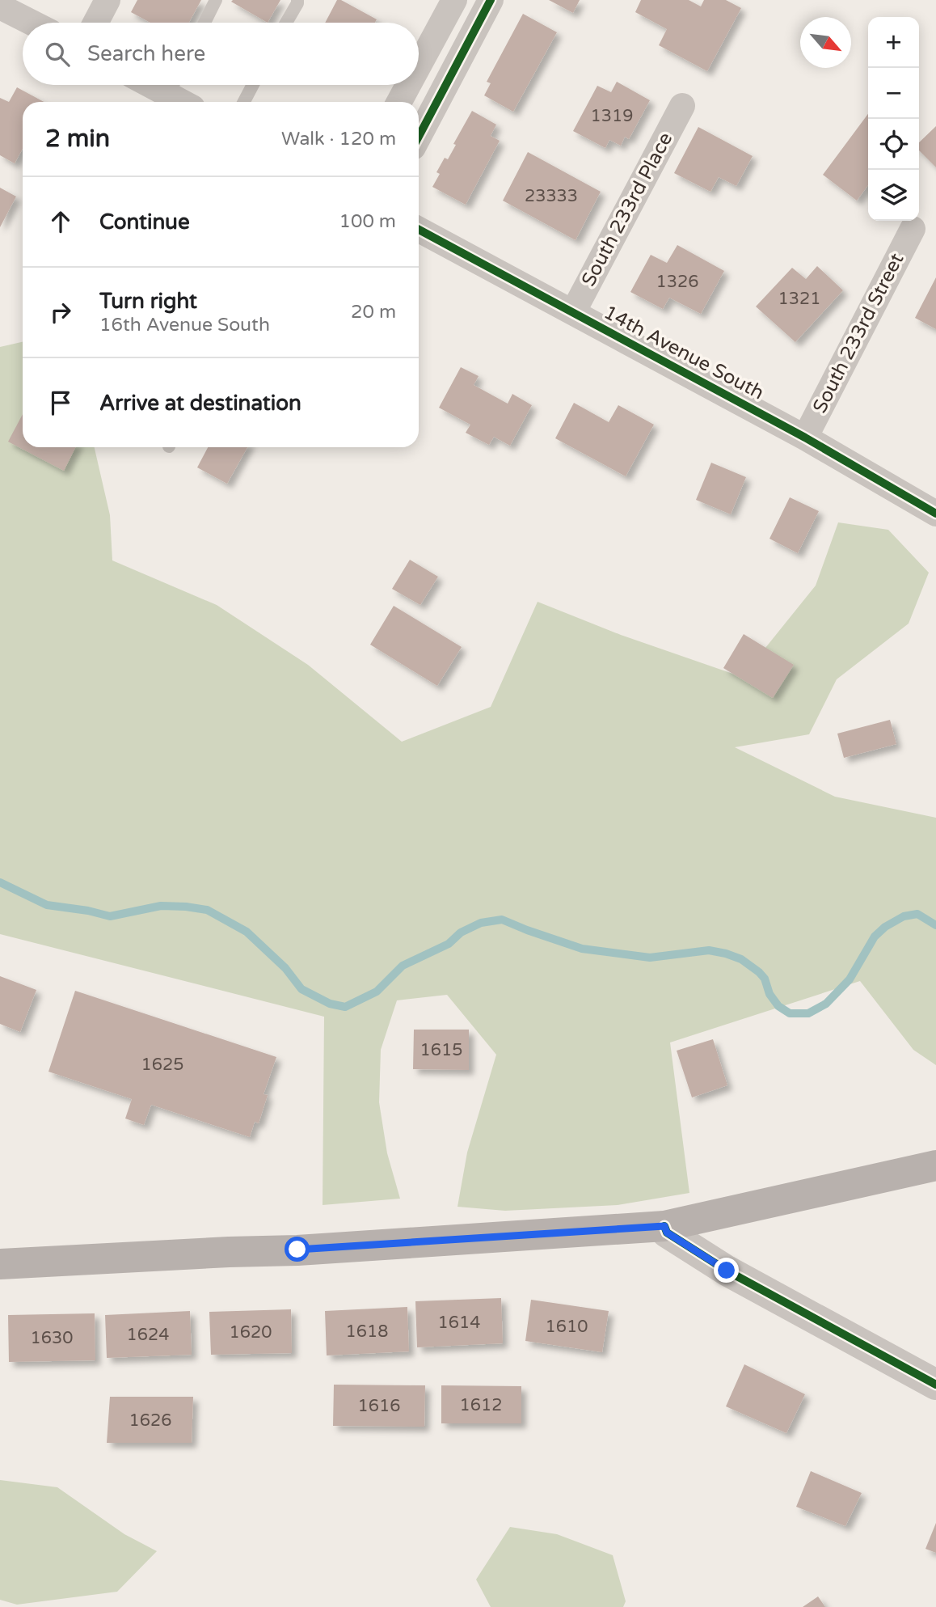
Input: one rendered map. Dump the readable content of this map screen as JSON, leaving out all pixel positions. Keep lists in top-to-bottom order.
{
  "streets": {
    "street": ["South 233rd Place", "South 233rd Street", "14th Avenue South"]
  },
  "crossings": [
    ["South 233rd Place", "14th Avenue South"],
    ["South 233rd Street", "14th Avenue South"]
  ],
  "house_numbers": [
    "1319",
    "23333",
    "1326",
    "1321",
    "1615",
    "1625",
    "1614",
    "1610",
    "1618",
    "1620",
    "1624",
    "1630",
    "1612",
    "1616",
    "1626"
  ],
  "north": "bottom right",
  "page": {
    "map_buttons": ["+", "−"],
    "search": "Search here",
    "heading": ["2 min", "Walk · 120 m"],
    "list": [
      ["Continue", "100 m"],
      ["Turn right", "16th Avenue South", "20 m"],
      "Arrive at destination"
    ]
  }
}
